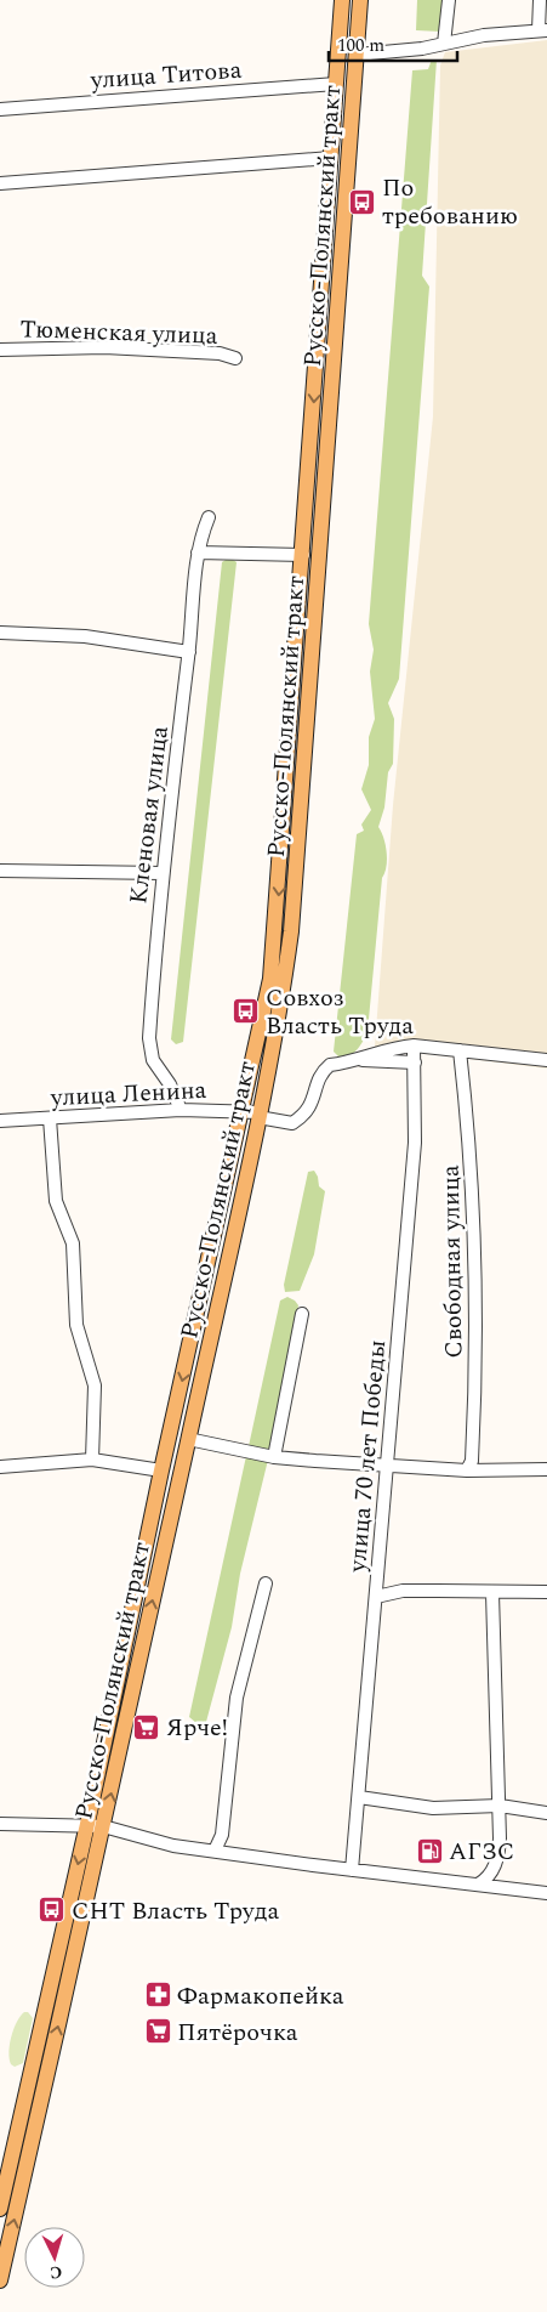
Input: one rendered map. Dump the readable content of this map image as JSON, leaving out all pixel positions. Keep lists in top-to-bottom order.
{
  "streets": {
    "main road": ["Русско-Полянский тракт"],
    "street": [
      "улица Титова",
      "Тюменская улица",
      "Кленовая улица",
      "улица Ленина",
      "Свободная улица",
      "улица 70 лет Победы"
    ]
  },
  "crossings": [
    ["улица Титова", "Русско-Полянский тракт"],
    ["Русско-Полянский тракт", "улица Ленина"],
    ["Кленовая улица", "улица Ленина"]
  ],
  "places": {
    "bus stop": ["По требованию", "Совхоз Власть Труда", "СНТ Власть Труда"],
    "supermarket": ["Ярче!", "Пятёрочка"],
    "fuel station": ["АГЗС"],
    "pharmacy": ["Фармакопейка"]
  },
  "scale_bar": "100 m",
  "north": "bottom"
}
